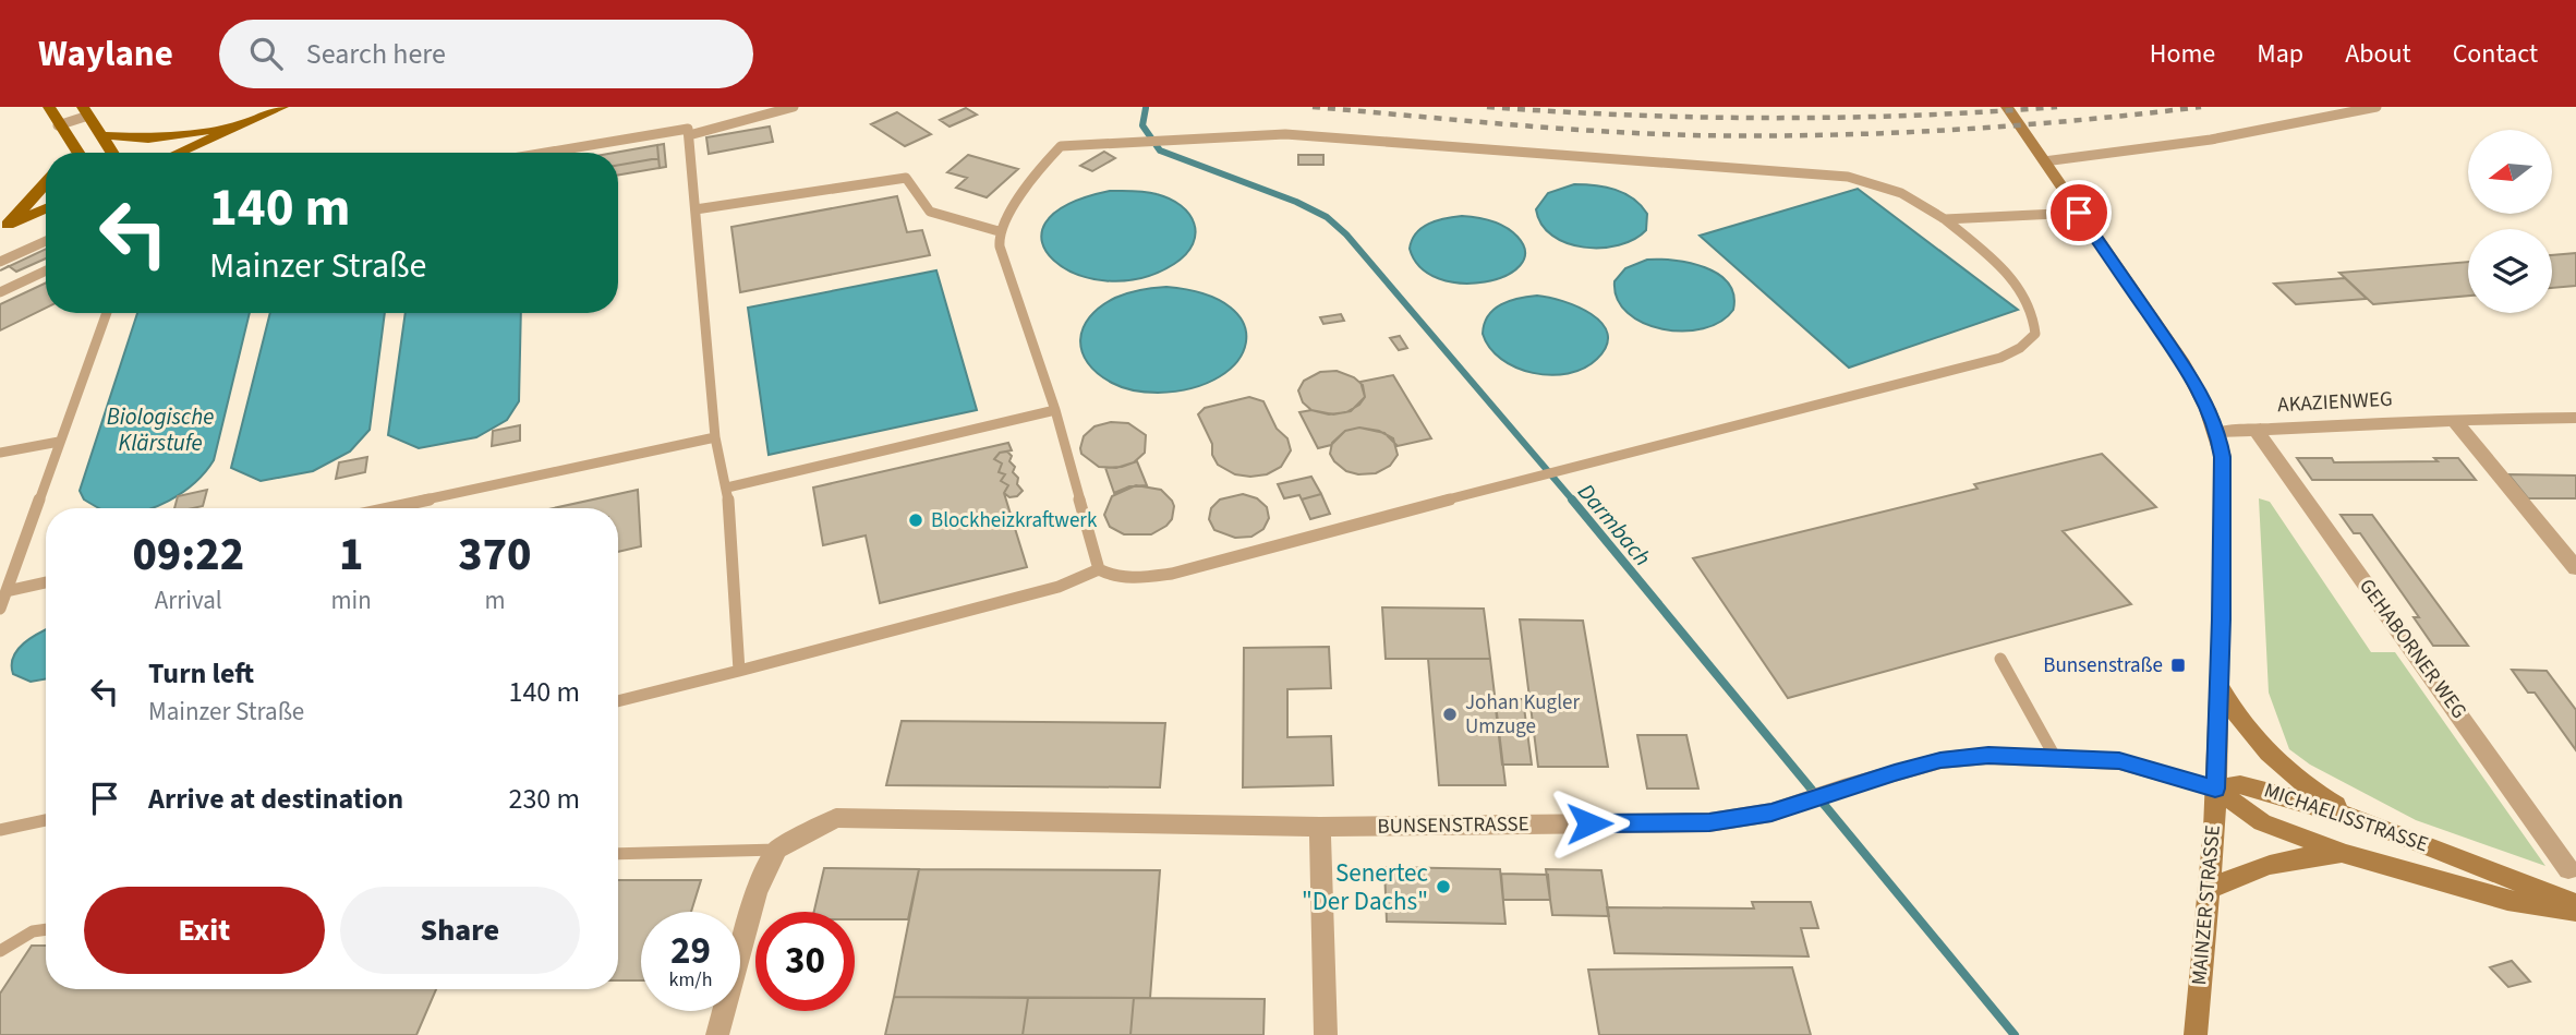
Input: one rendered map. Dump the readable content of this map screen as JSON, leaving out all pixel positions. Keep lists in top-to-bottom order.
{
  "streets": {
    "main road": ["MICHAELISSTRASSE", "MAINZER STRASSE"],
    "street": ["AKAZIENWEG", "GEHABORNER WEG", "BUNSENSTRASSE"]
  },
  "crossings": [
    ["AKAZIENWEG", "GEHABORNER WEG"],
    ["AKAZIENWEG", "MAINZER STRASSE"],
    ["MICHAELISSTRASSE", "BUNSENSTRASSE"],
    ["MICHAELISSTRASSE", "MAINZER STRASSE"],
    ["BUNSENSTRASSE", "MAINZER STRASSE"]
  ],
  "water": ["Biologische Klärstufe", "Darmbach"],
  "places": {
    "other": ["Blockheizkraftwerk", "Johan Kugler Umzuge", "Senertec \"Der Dachs\""],
    "transit": ["Bunsenstraße"]
  },
  "north": "left",
  "page": {
    "header": "Waylane",
    "search": "Search here",
    "nav": [
      "Home",
      "Map",
      "About",
      "Contact"
    ],
    "turn": ["140 m", "Mainzer Straße"],
    "eta": [
      "09:22",
      "Arrival",
      "1",
      "min",
      "370",
      "m"
    ],
    "list": [
      {
        "name": "Turn left",
        "note": "Mainzer Straße",
        "value": "140 m"
      },
      {
        "name": "Arrive at destination",
        "value": "230 m"
      }
    ],
    "buttons": ["Exit", "Share"],
    "speed": "29 km/h",
    "limit": "30"
  }
}
